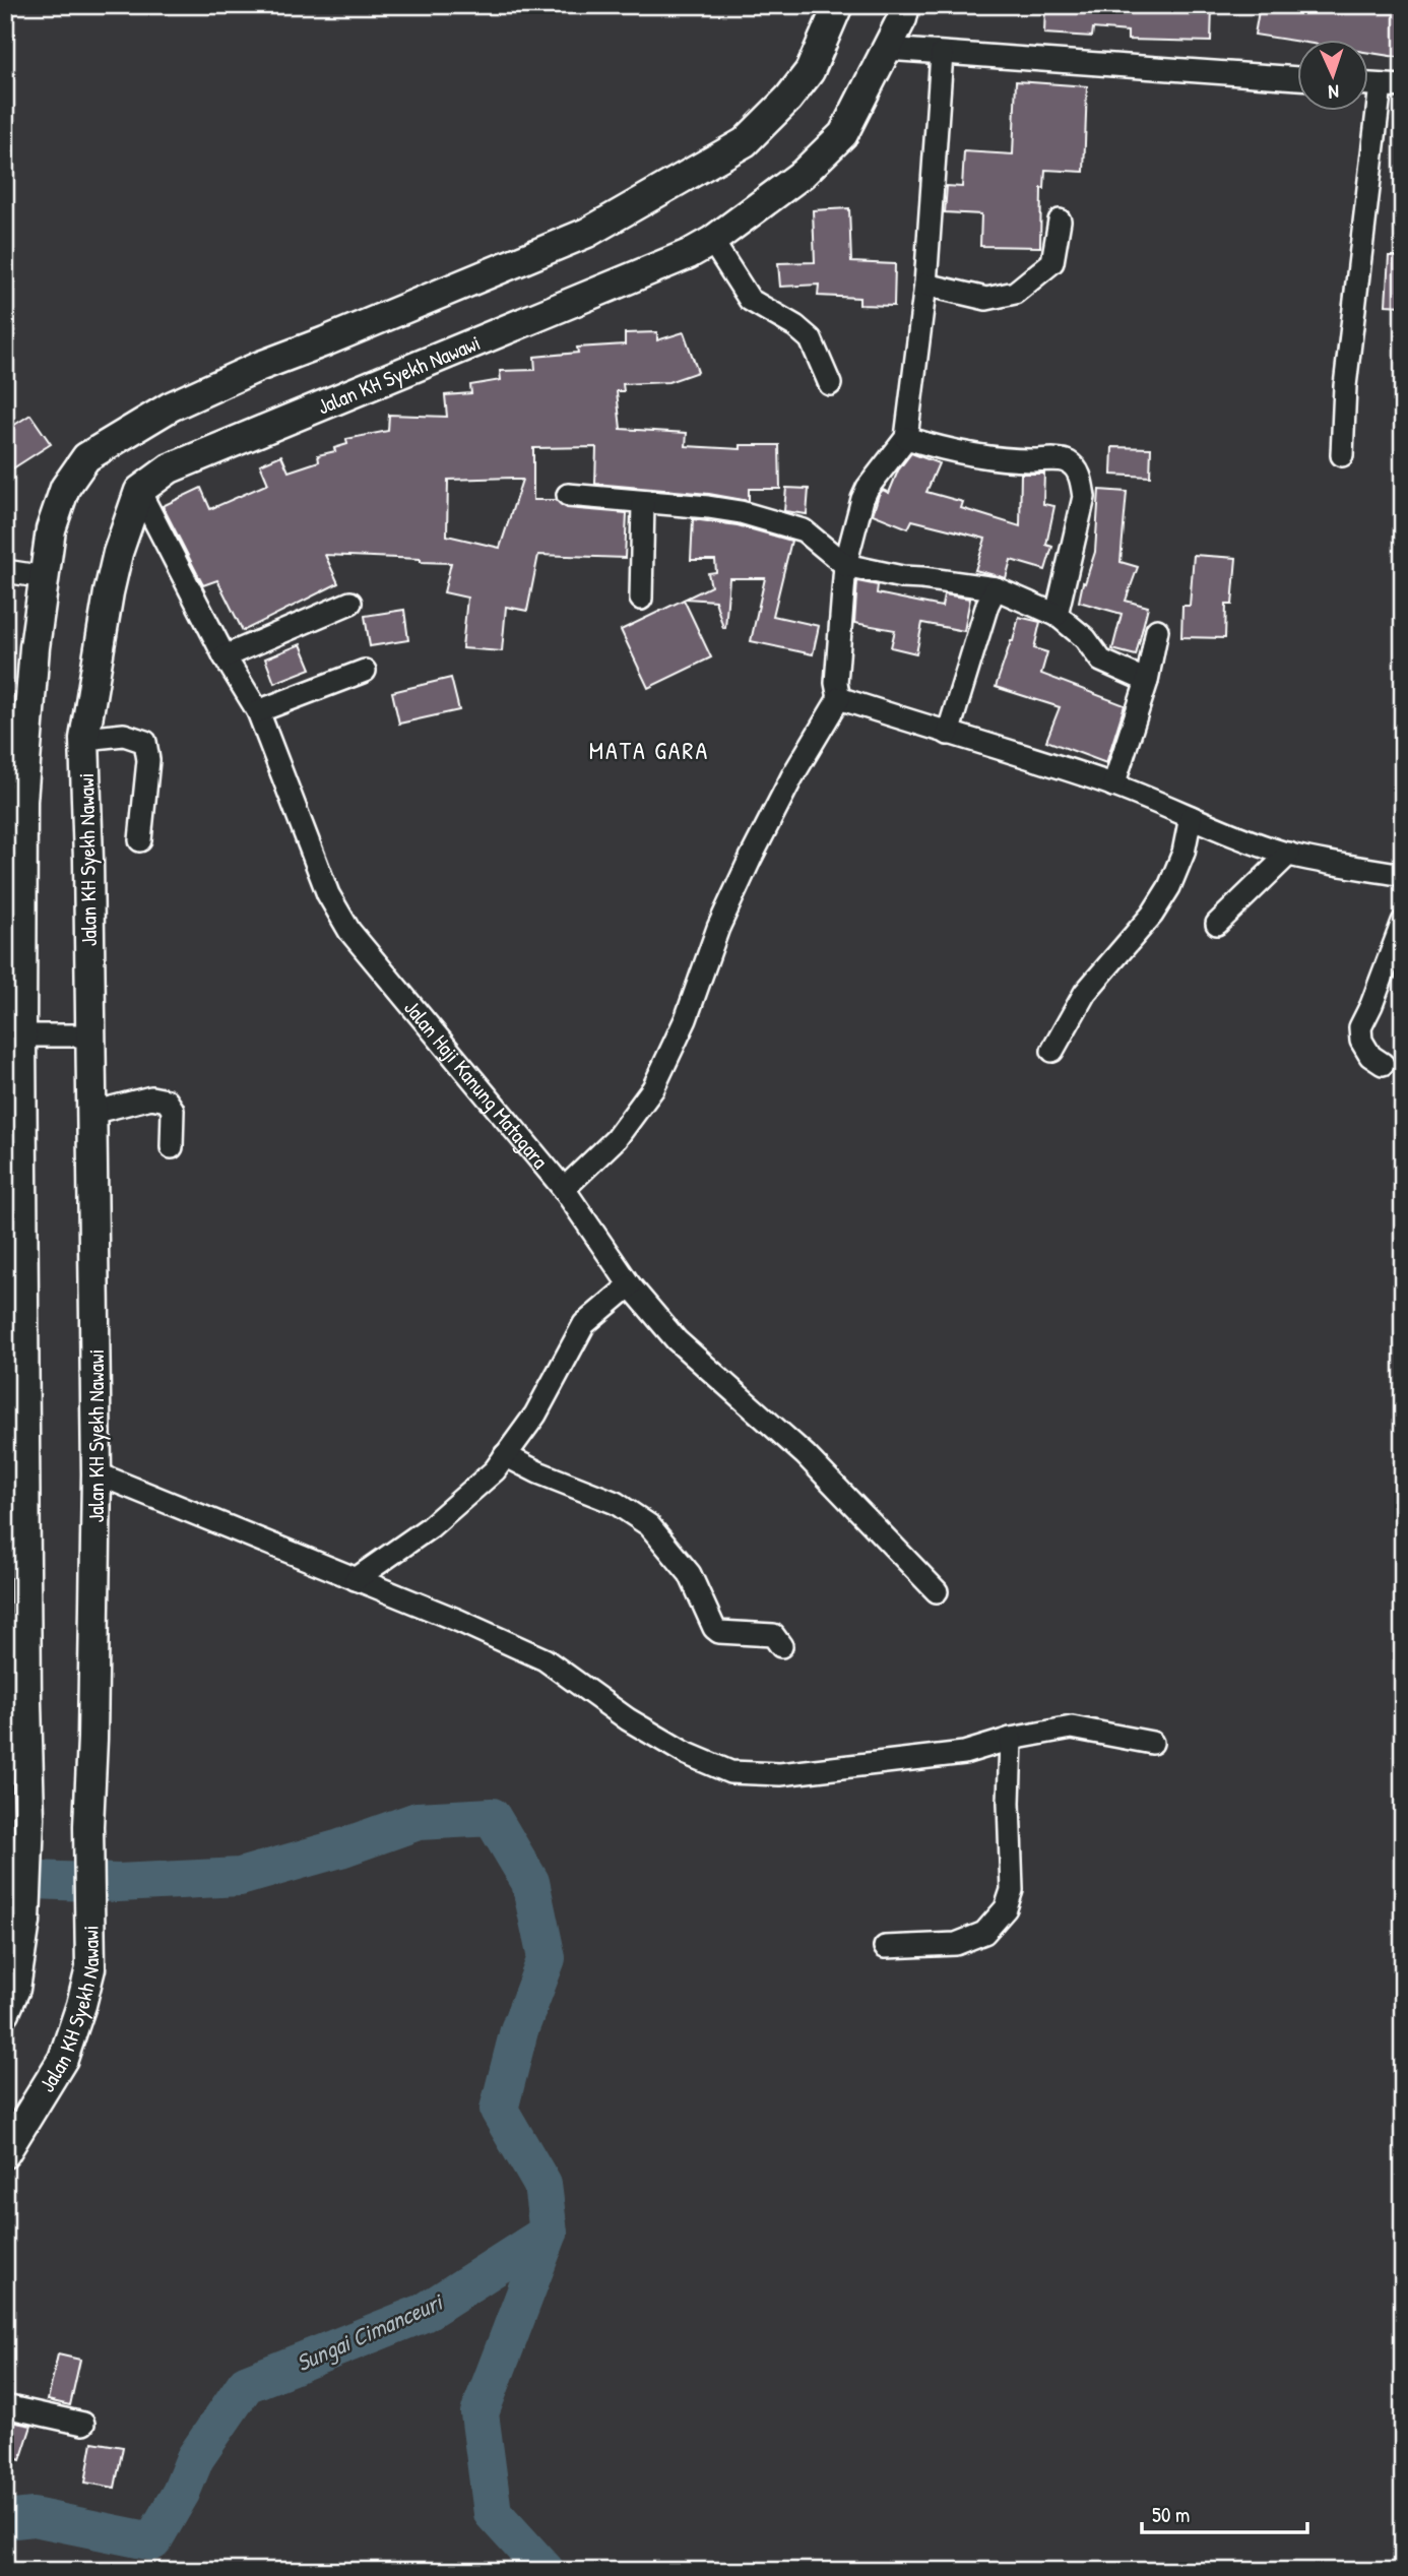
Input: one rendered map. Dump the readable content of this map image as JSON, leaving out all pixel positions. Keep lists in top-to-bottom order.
{
  "streets": {
    "main road": ["Jalan KH Syekh Nawawi"],
    "street": ["Jalan Haji Kanung Matagara"]
  },
  "crossings": [
    ["Jalan KH Syekh Nawawi", "Jalan Haji Kanung Matagara"]
  ],
  "districts": ["MATA GARA"],
  "water": ["Sungai Cimanceuri"],
  "scale_bar": "50 m",
  "north": "bottom"
}
